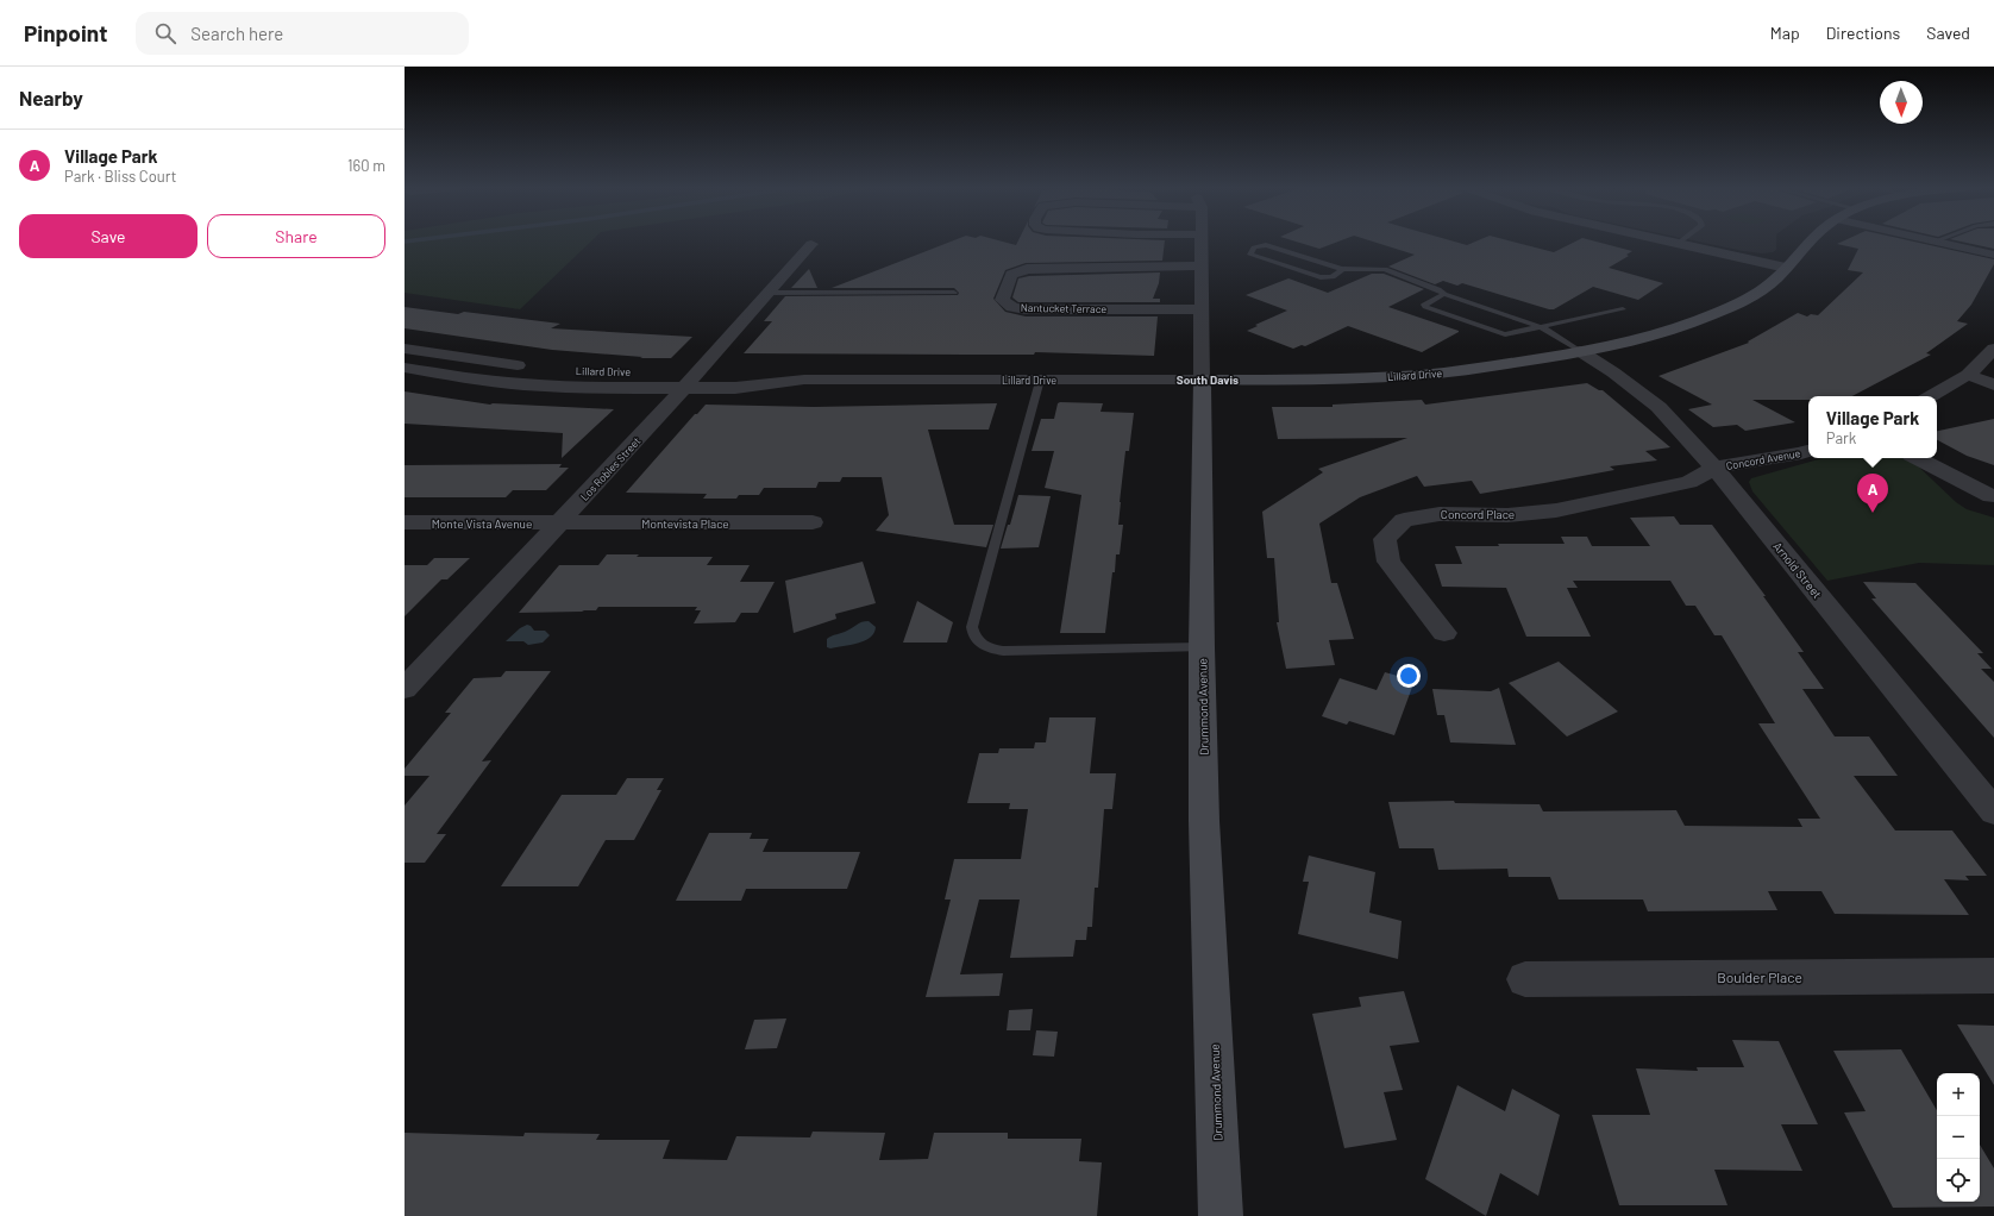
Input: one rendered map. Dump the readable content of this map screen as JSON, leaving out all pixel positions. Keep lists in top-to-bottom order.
{
  "streets": {
    "street": [
      "Nantucket Terrace",
      "Lillard Drive",
      "Concord Avenue",
      "Los Robles Street",
      "Concord Place",
      "Monte Vista Avenue",
      "Montevista Place",
      "Arnold Street",
      "Drummond Avenue",
      "Boulder Place"
    ]
  },
  "crossings": [
    ["Nantucket Terrace", "Drummond Avenue"],
    ["Lillard Drive", "Los Robles Street"],
    ["Lillard Drive", "Arnold Street"],
    ["Lillard Drive", "Drummond Avenue"],
    ["Concord Avenue", "Concord Place"],
    ["Concord Avenue", "Arnold Street"],
    ["Los Robles Street", "Monte Vista Avenue"],
    ["Los Robles Street", "Montevista Place"],
    ["Concord Place", "Arnold Street"],
    ["Monte Vista Avenue", "Montevista Place"]
  ],
  "districts": ["South Davis"],
  "north": "bottom",
  "page": {
    "header": "Pinpoint",
    "search": "Search here",
    "nav": ["Map", "Directions", "Saved"],
    "heading": "Nearby",
    "list": [
      {
        "mark": "A",
        "name": "Village Park",
        "note": "Park · Bliss Court",
        "value": "160 m"
      }
    ],
    "buttons": ["Save", "Share"],
    "popup": ["Village Park", "Park"],
    "pins": "A",
    "map_buttons": ["+", "−"]
  }
}
